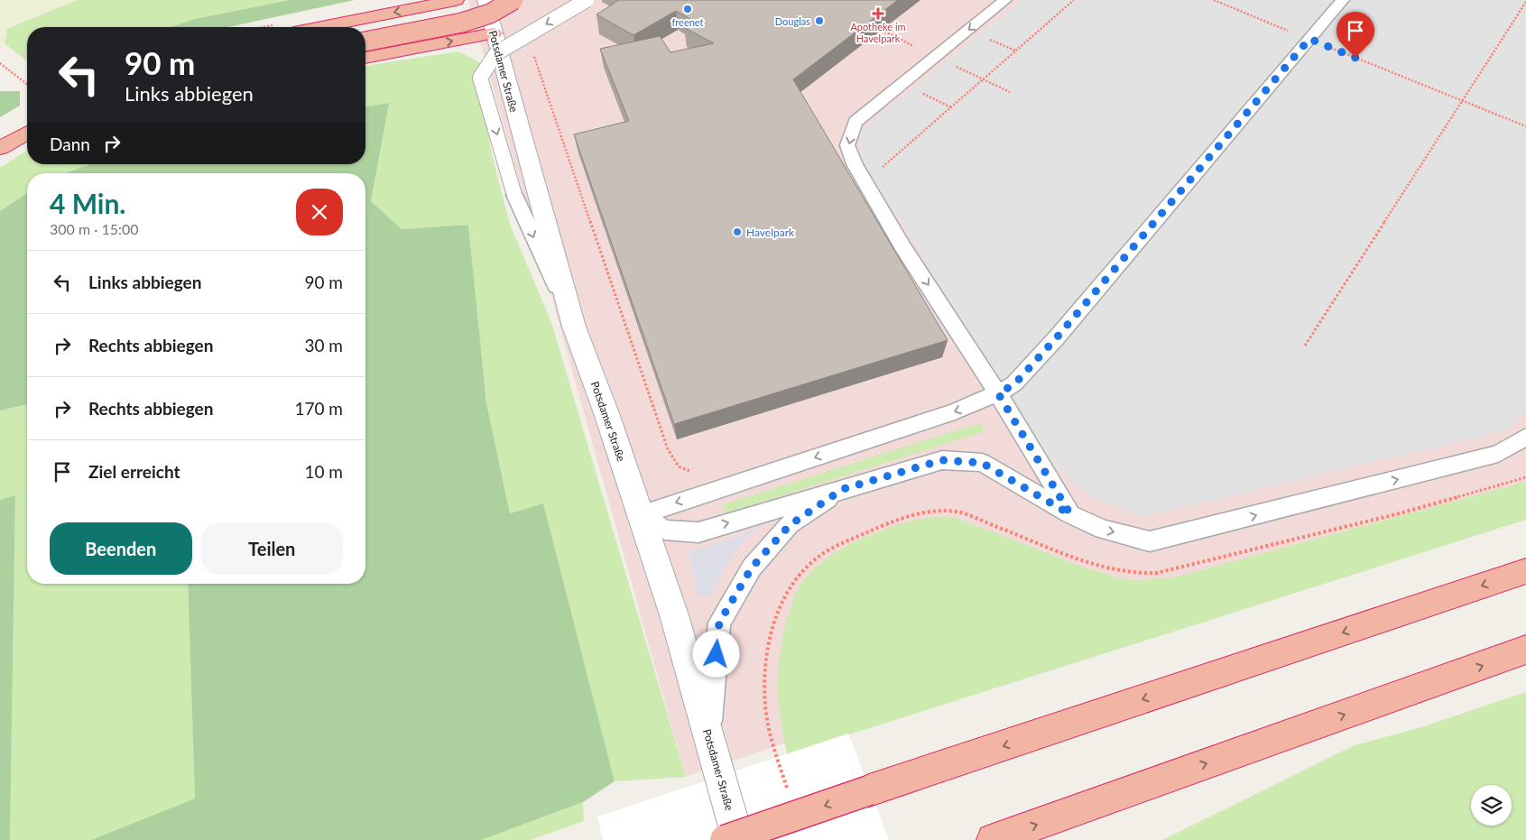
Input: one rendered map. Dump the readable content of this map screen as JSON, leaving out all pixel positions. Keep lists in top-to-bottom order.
{
  "streets": {
    "street": ["Potsdamer Straße"]
  },
  "places": {
    "other": ["freenet", "Douglas", "Havelpark"],
    "health": ["Apotheke im Havelpark"]
  },
  "page": {
    "turn": ["90 m", "Links abbiegen"],
    "then": "Dann",
    "heading": ["4 Min.", "300 m · 15:00"],
    "list": [
      {
        "name": "Links abbiegen",
        "value": "90 m"
      },
      {
        "name": "Rechts abbiegen",
        "value": "30 m"
      },
      {
        "name": "Rechts abbiegen",
        "value": "170 m"
      },
      {
        "name": "Ziel erreicht",
        "value": "10 m"
      }
    ],
    "buttons": ["Beenden", "Teilen"]
  }
}
